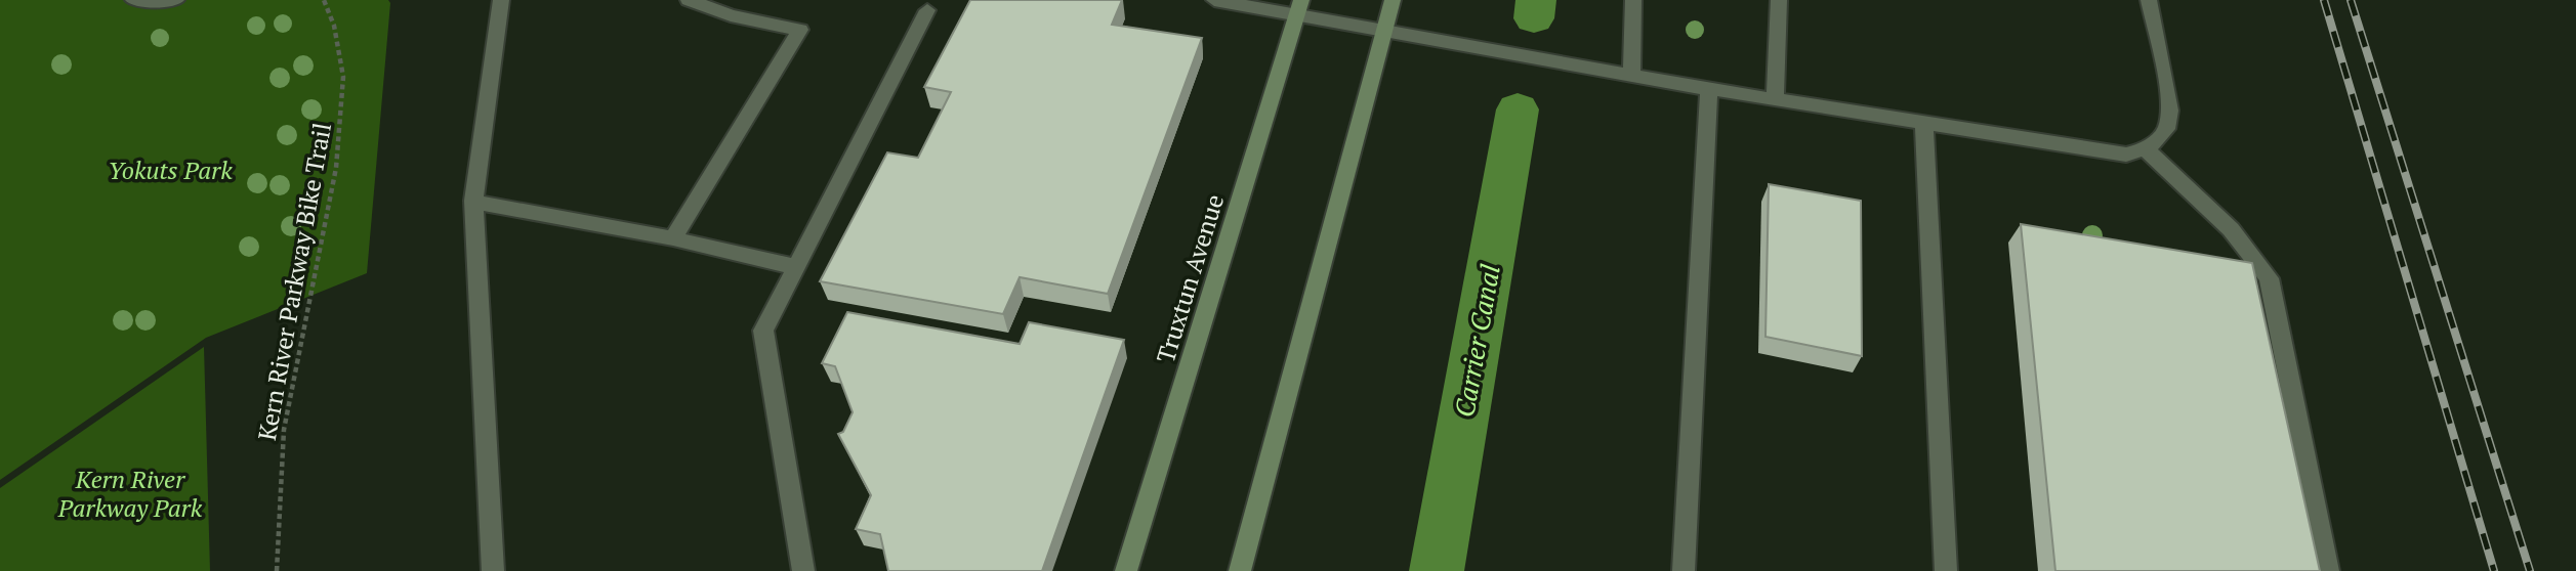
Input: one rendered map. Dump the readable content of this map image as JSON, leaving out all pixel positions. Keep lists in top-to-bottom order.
{
  "streets": {
    "main road": ["Truxtun Avenue"],
    "path": ["Kern River Parkway Bike Trail"]
  },
  "water": ["Carrier Canal"],
  "parks": ["Yokuts Park", "Kern River Parkway Park"]
}
